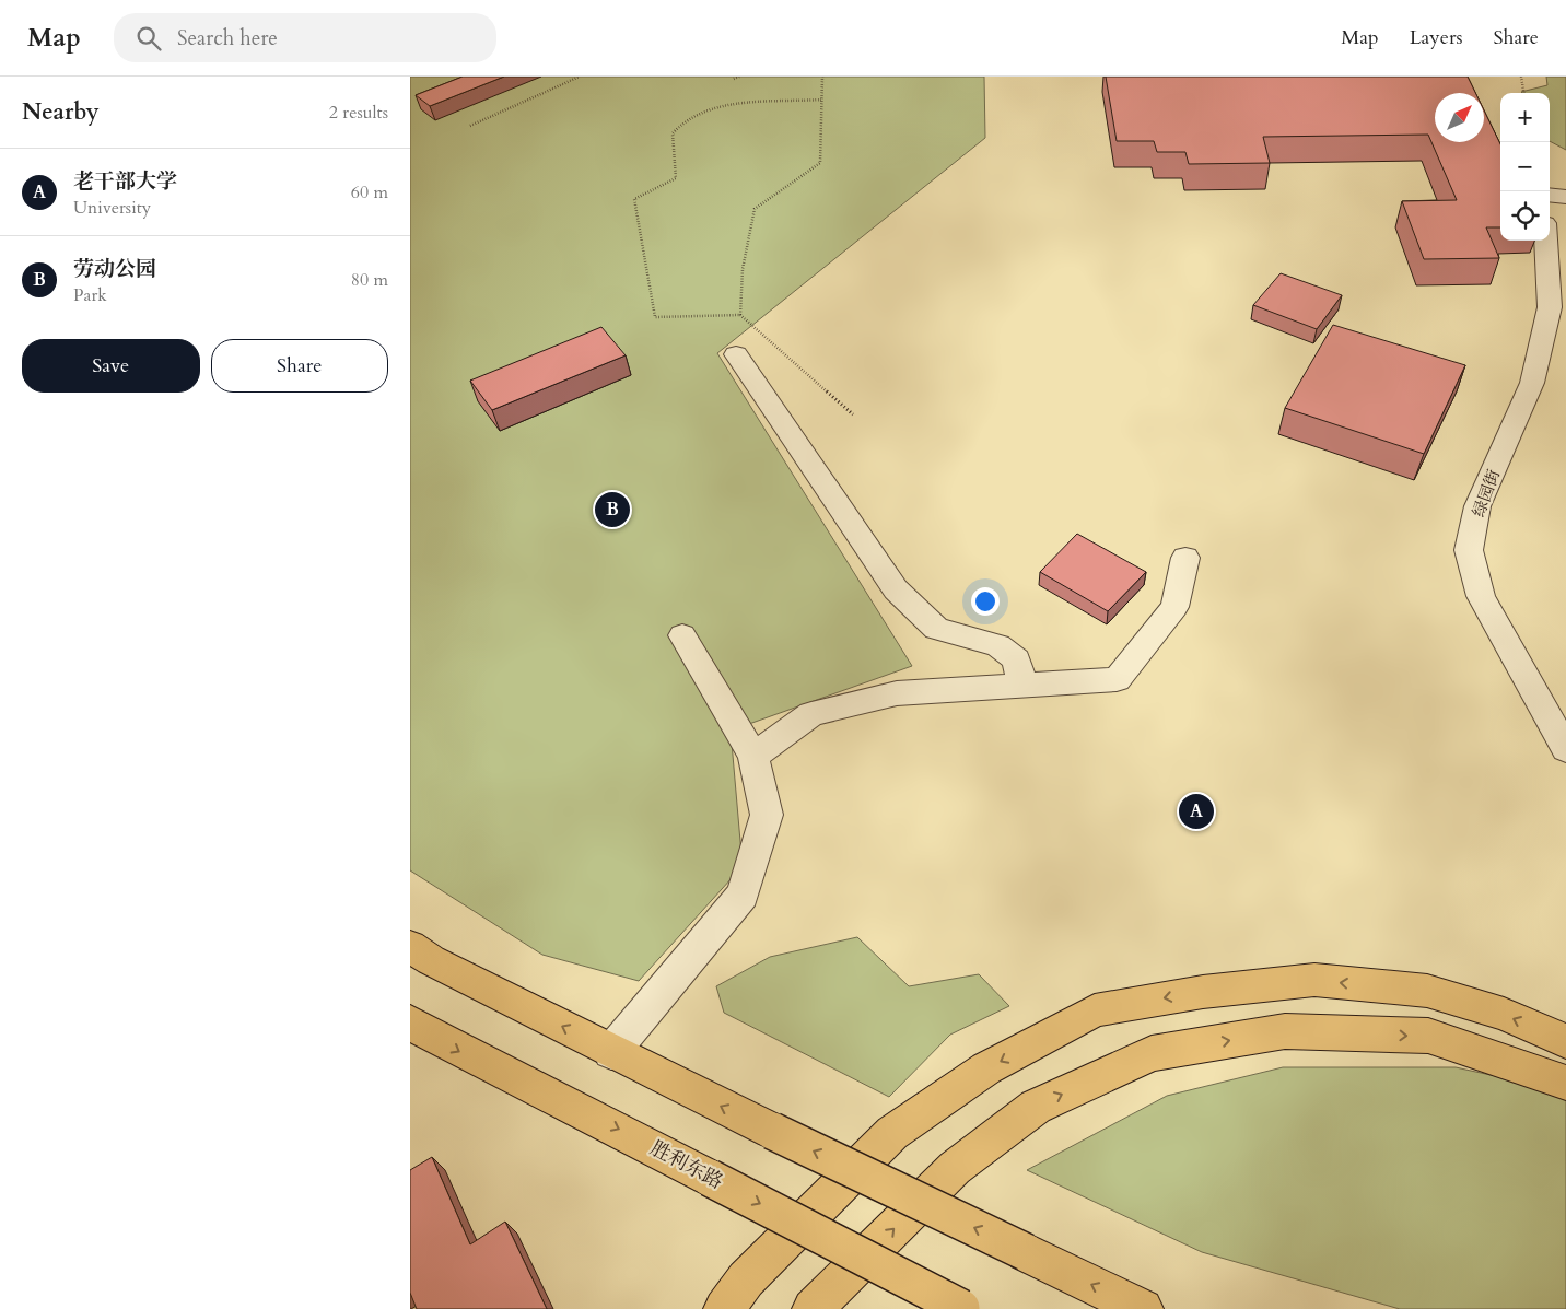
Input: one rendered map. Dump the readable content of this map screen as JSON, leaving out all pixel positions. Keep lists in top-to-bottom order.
{
  "streets": {
    "main road": ["胜利东路"],
    "street": ["绿园街"]
  },
  "north": "top right",
  "page": {
    "header": "Map",
    "search": "Search here",
    "nav": ["Map", "Layers", "Share"],
    "heading": ["Nearby", "2 results"],
    "map_buttons": ["+", "−"],
    "list": [
      {
        "mark": "A",
        "name": "老干部大学",
        "note": "University",
        "value": "60 m"
      },
      {
        "mark": "B",
        "name": "劳动公园",
        "note": "Park",
        "value": "80 m"
      }
    ],
    "buttons": ["Save", "Share"],
    "pins": ["B", "A"]
  }
}
